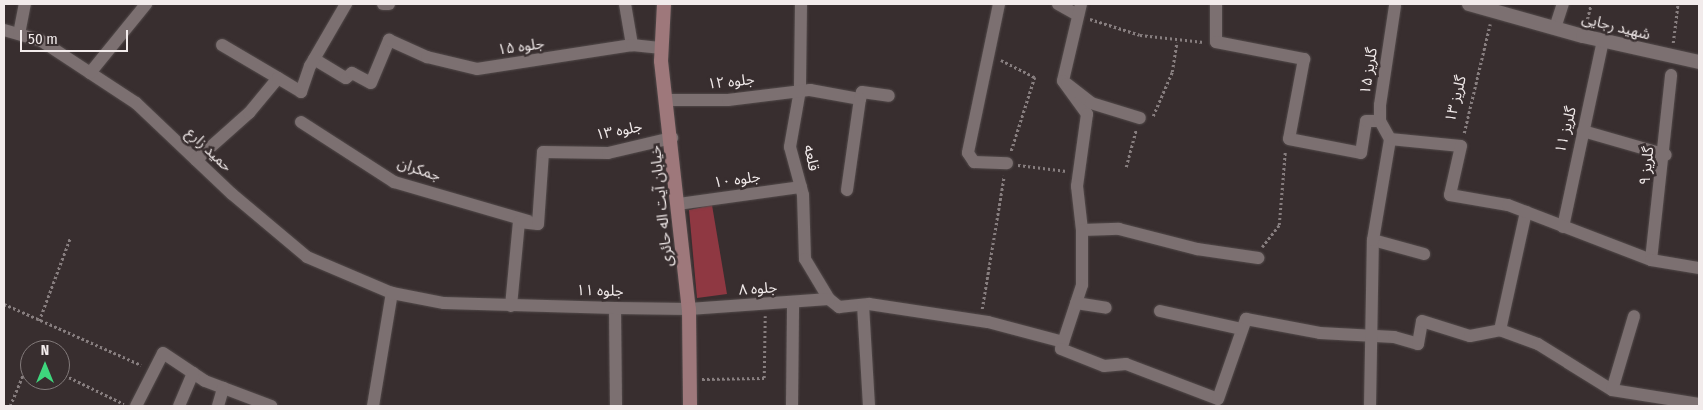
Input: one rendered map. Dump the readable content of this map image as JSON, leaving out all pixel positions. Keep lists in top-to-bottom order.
{
  "streets": {
    "main road": ["خیابان آیت اله حائری"],
    "street": [
      "شهید رجایی",
      "جلوه ۱۵",
      "گلریز ۱۵",
      "جلوه ۱۲",
      "گلریز ۱۳",
      "گلریز ۱۱",
      "جلوه ۱۳",
      "حمید زارع",
      "قلعه",
      "گلریز ۹",
      "جمکران",
      "جلوه ۱۰",
      "جلوه ۸",
      "جلوه ۱۱"
    ]
  },
  "crossings": [
    ["شهید رجایی", "گلریز ۱۳"],
    ["شهید رجایی", "گلریز ۱۱"],
    ["جلوه ۱۵", "خیابان آیت اله حائری"],
    ["جلوه ۱۲", "قلعه"],
    ["جلوه ۱۲", "خیابان آیت اله حائری"],
    ["جلوه ۱۳", "جمکران"],
    ["جلوه ۱۳", "خیابان آیت اله حائری"],
    ["حمید زارع", "جلوه ۱۱"],
    ["قلعه", "جلوه ۱۰"],
    ["قلعه", "جلوه ۸"],
    ["جلوه ۱۰", "خیابان آیت اله حائری"],
    ["خیابان آیت اله حائری", "جلوه ۸"],
    ["خیابان آیت اله حائری", "جلوه ۱۱"],
    ["جلوه ۸", "جلوه ۱۱"]
  ],
  "scale_bar": "50 m",
  "north": "top"
}
